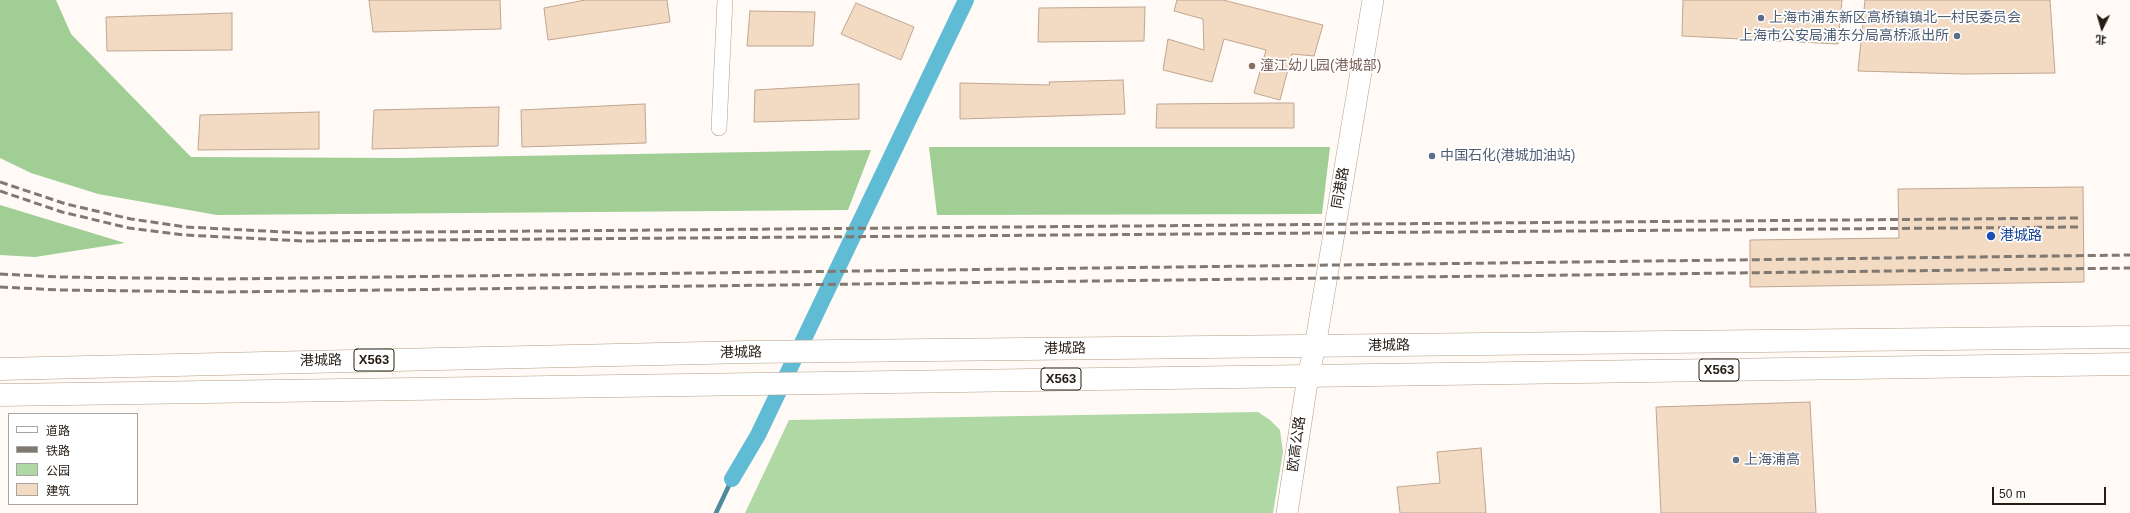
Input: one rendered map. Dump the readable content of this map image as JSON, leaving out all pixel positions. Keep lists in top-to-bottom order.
{
  "streets": {
    "main road": ["港城路", "X563"],
    "street": ["同港路", "欧高公路"]
  },
  "crossings": [
    ["同港路", "港城路"],
    ["同港路", "欧高公路"],
    ["港城路", "欧高公路"]
  ],
  "places": [
    "上海市浦东新区高桥镇镇北一村民委员会",
    "上海市公安局浦东分局高桥派出所",
    "潼江幼儿园(港城部)",
    "中国石化(港城加油站)",
    "港城路",
    "上海浦高"
  ],
  "legend": [
    "道路",
    "铁路",
    "公园",
    "建筑"
  ],
  "scale_bar": "50 m",
  "north": "bottom"
}
